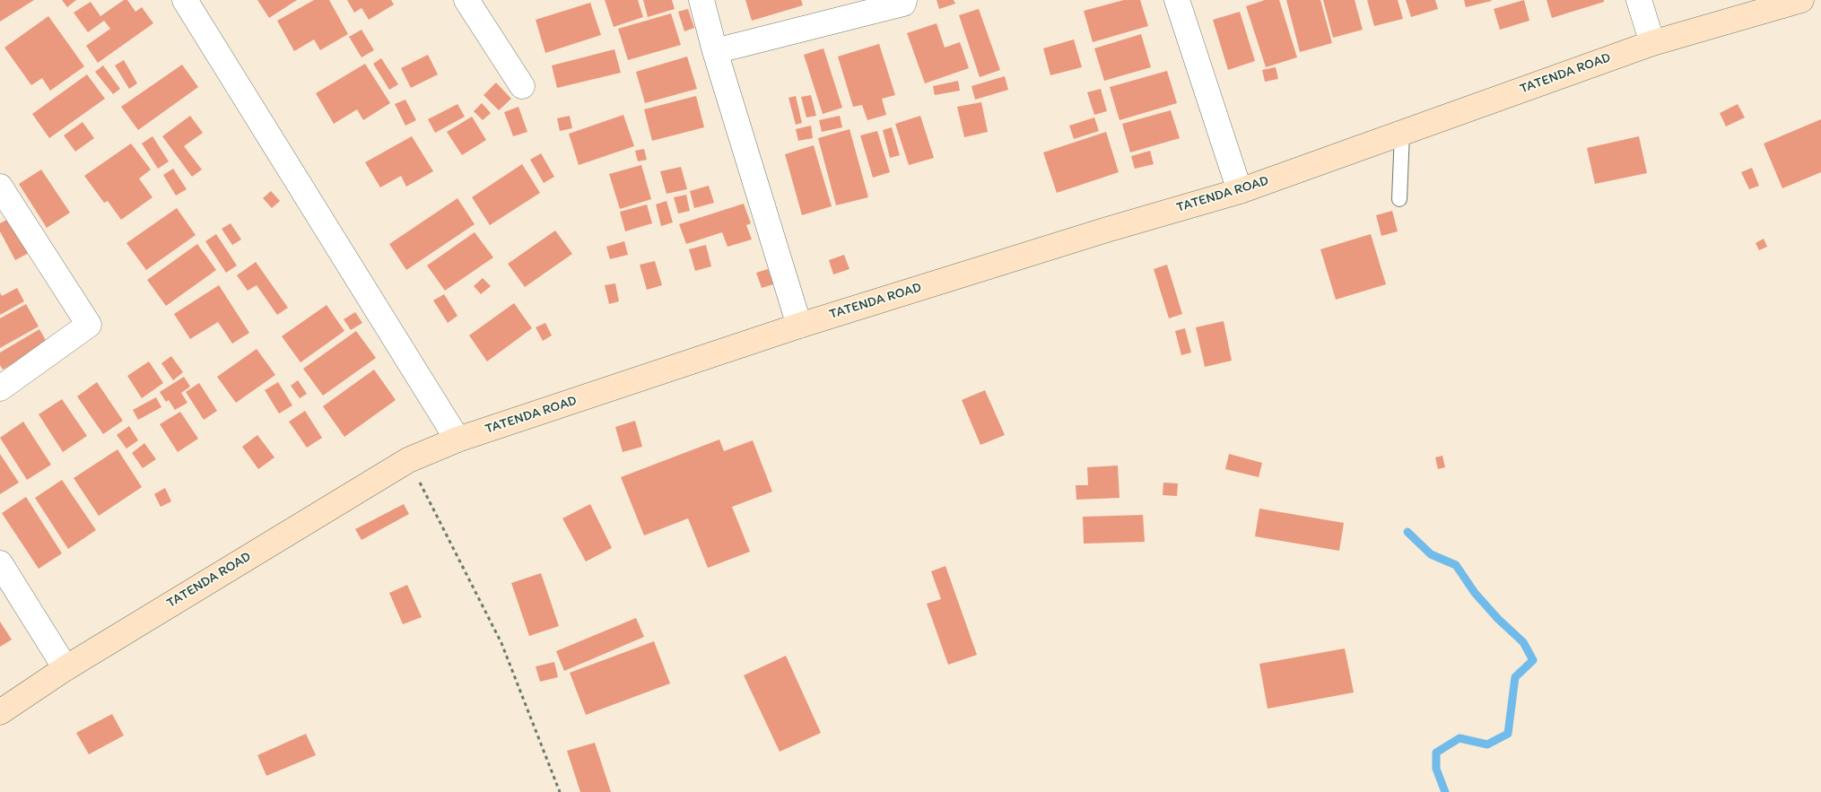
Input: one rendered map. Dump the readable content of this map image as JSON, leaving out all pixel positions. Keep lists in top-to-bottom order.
{
  "streets": {
    "street": ["TATENDA ROAD"]
  }
}
